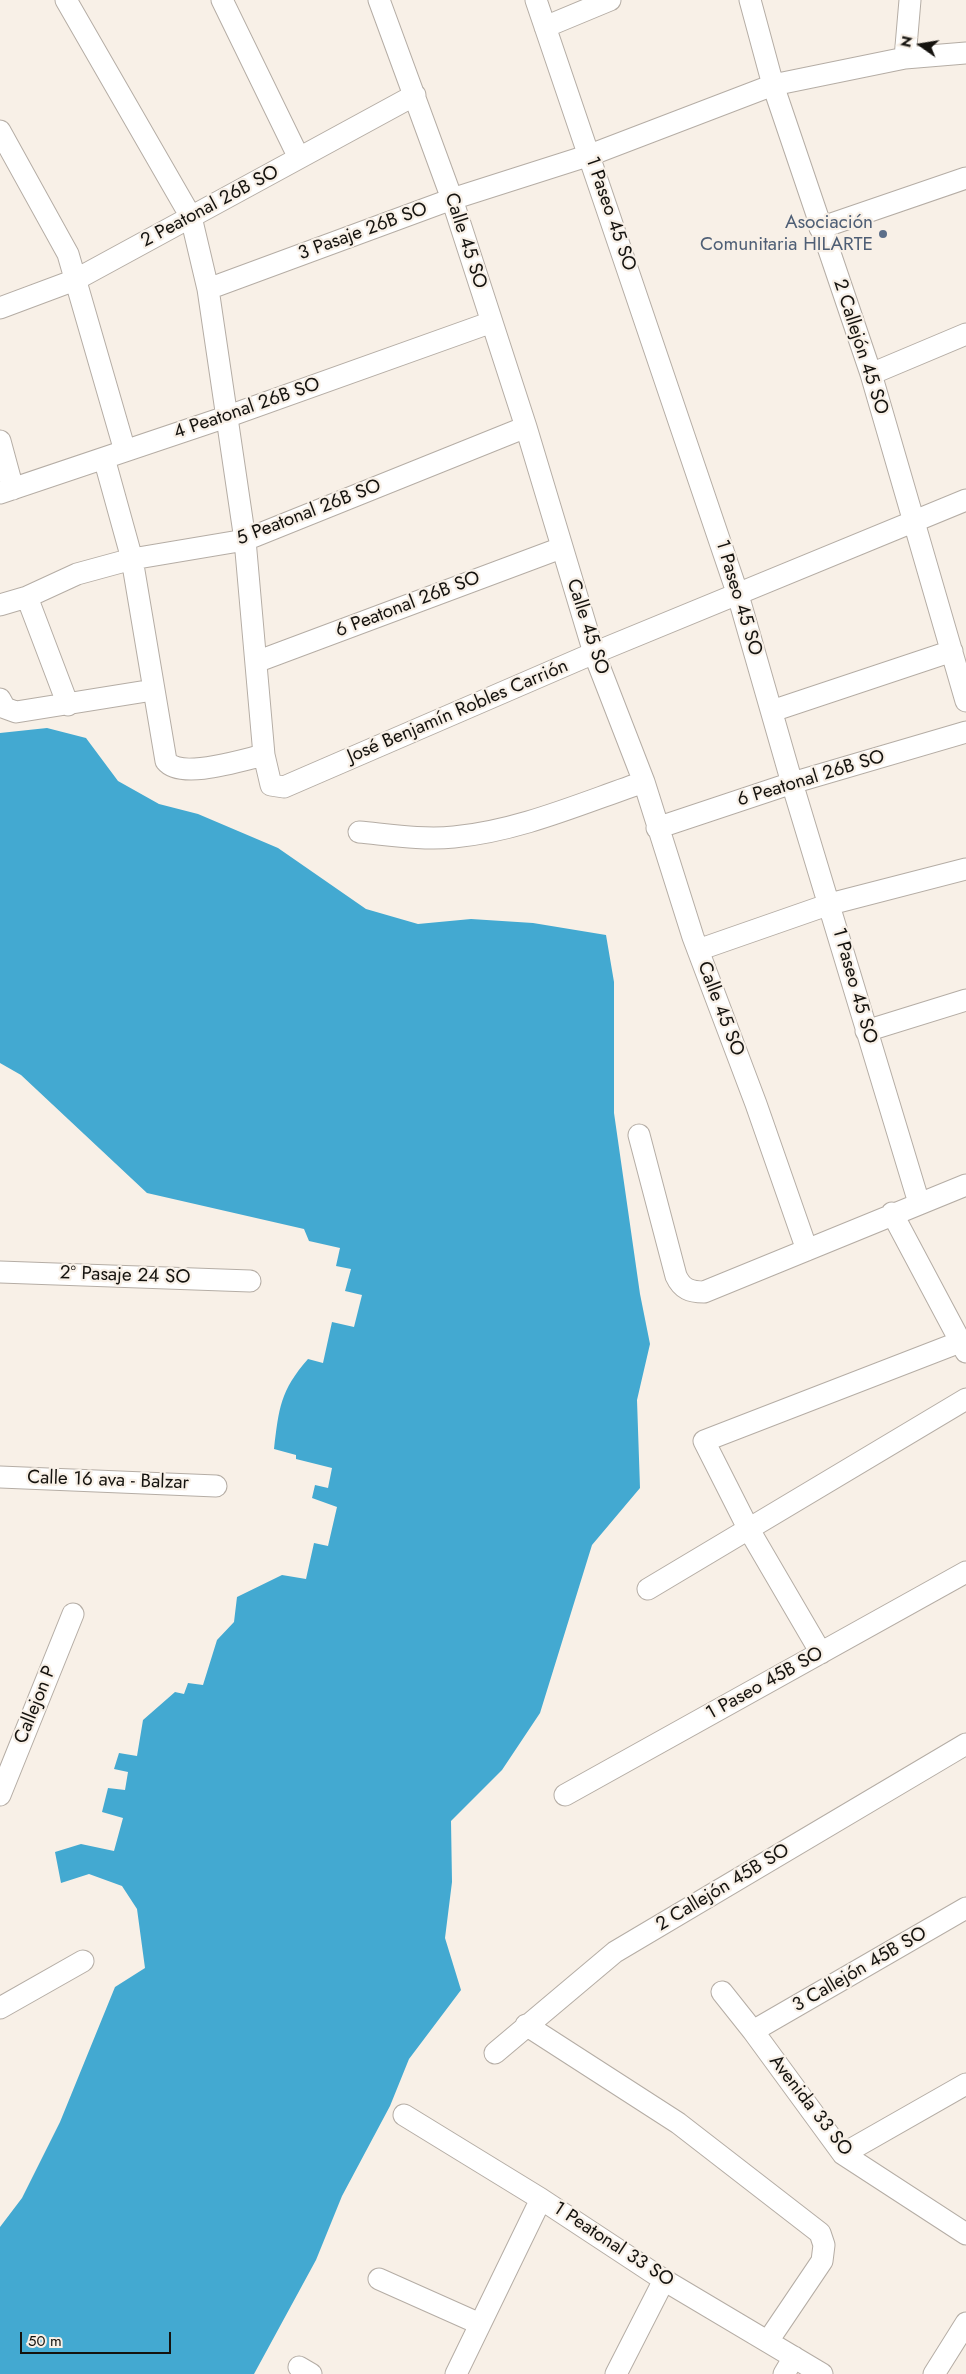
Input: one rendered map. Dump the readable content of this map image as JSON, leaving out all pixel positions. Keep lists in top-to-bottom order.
{
  "streets": {
    "street": [
      "2 Peatonal 26B SO",
      "1 Paseo 45 SO",
      "3 Pasaje 26B SO",
      "Calle 45 SO",
      "2 Callejón 45 SO",
      "4 Peatonal 26B SO",
      "5 Peatonal 26B SO",
      "6 Peatonal 26B SO",
      "José Benjamín Robles Carrión",
      "2º Pasaje 24 SO",
      "Calle 16 ava - Balzar",
      "1 Paseo 45B SO",
      "Callejon P",
      "2 Callejón 45B SO",
      "3 Callejón 45B SO",
      "Avenida 33 SO",
      "1 Peatonal 33 SO"
    ]
  },
  "crossings": [
    ["2 Peatonal 26B SO", "Calle 45 SO"],
    ["1 Paseo 45 SO", "3 Pasaje 26B SO"],
    ["1 Paseo 45 SO", "6 Peatonal 26B SO"],
    ["1 Paseo 45 SO", "José Benjamín Robles Carrión"],
    ["3 Pasaje 26B SO", "Calle 45 SO"],
    ["3 Pasaje 26B SO", "2 Callejón 45 SO"],
    ["Calle 45 SO", "4 Peatonal 26B SO"],
    ["Calle 45 SO", "5 Peatonal 26B SO"],
    ["Calle 45 SO", "6 Peatonal 26B SO"],
    ["Calle 45 SO", "José Benjamín Robles Carrión"],
    ["2 Callejón 45 SO", "José Benjamín Robles Carrión"],
    ["3 Callejón 45B SO", "Avenida 33 SO"]
  ],
  "places": ["Asociación Comunitaria HILARTE"],
  "scale_bar": "50 m",
  "north": "left"
}
